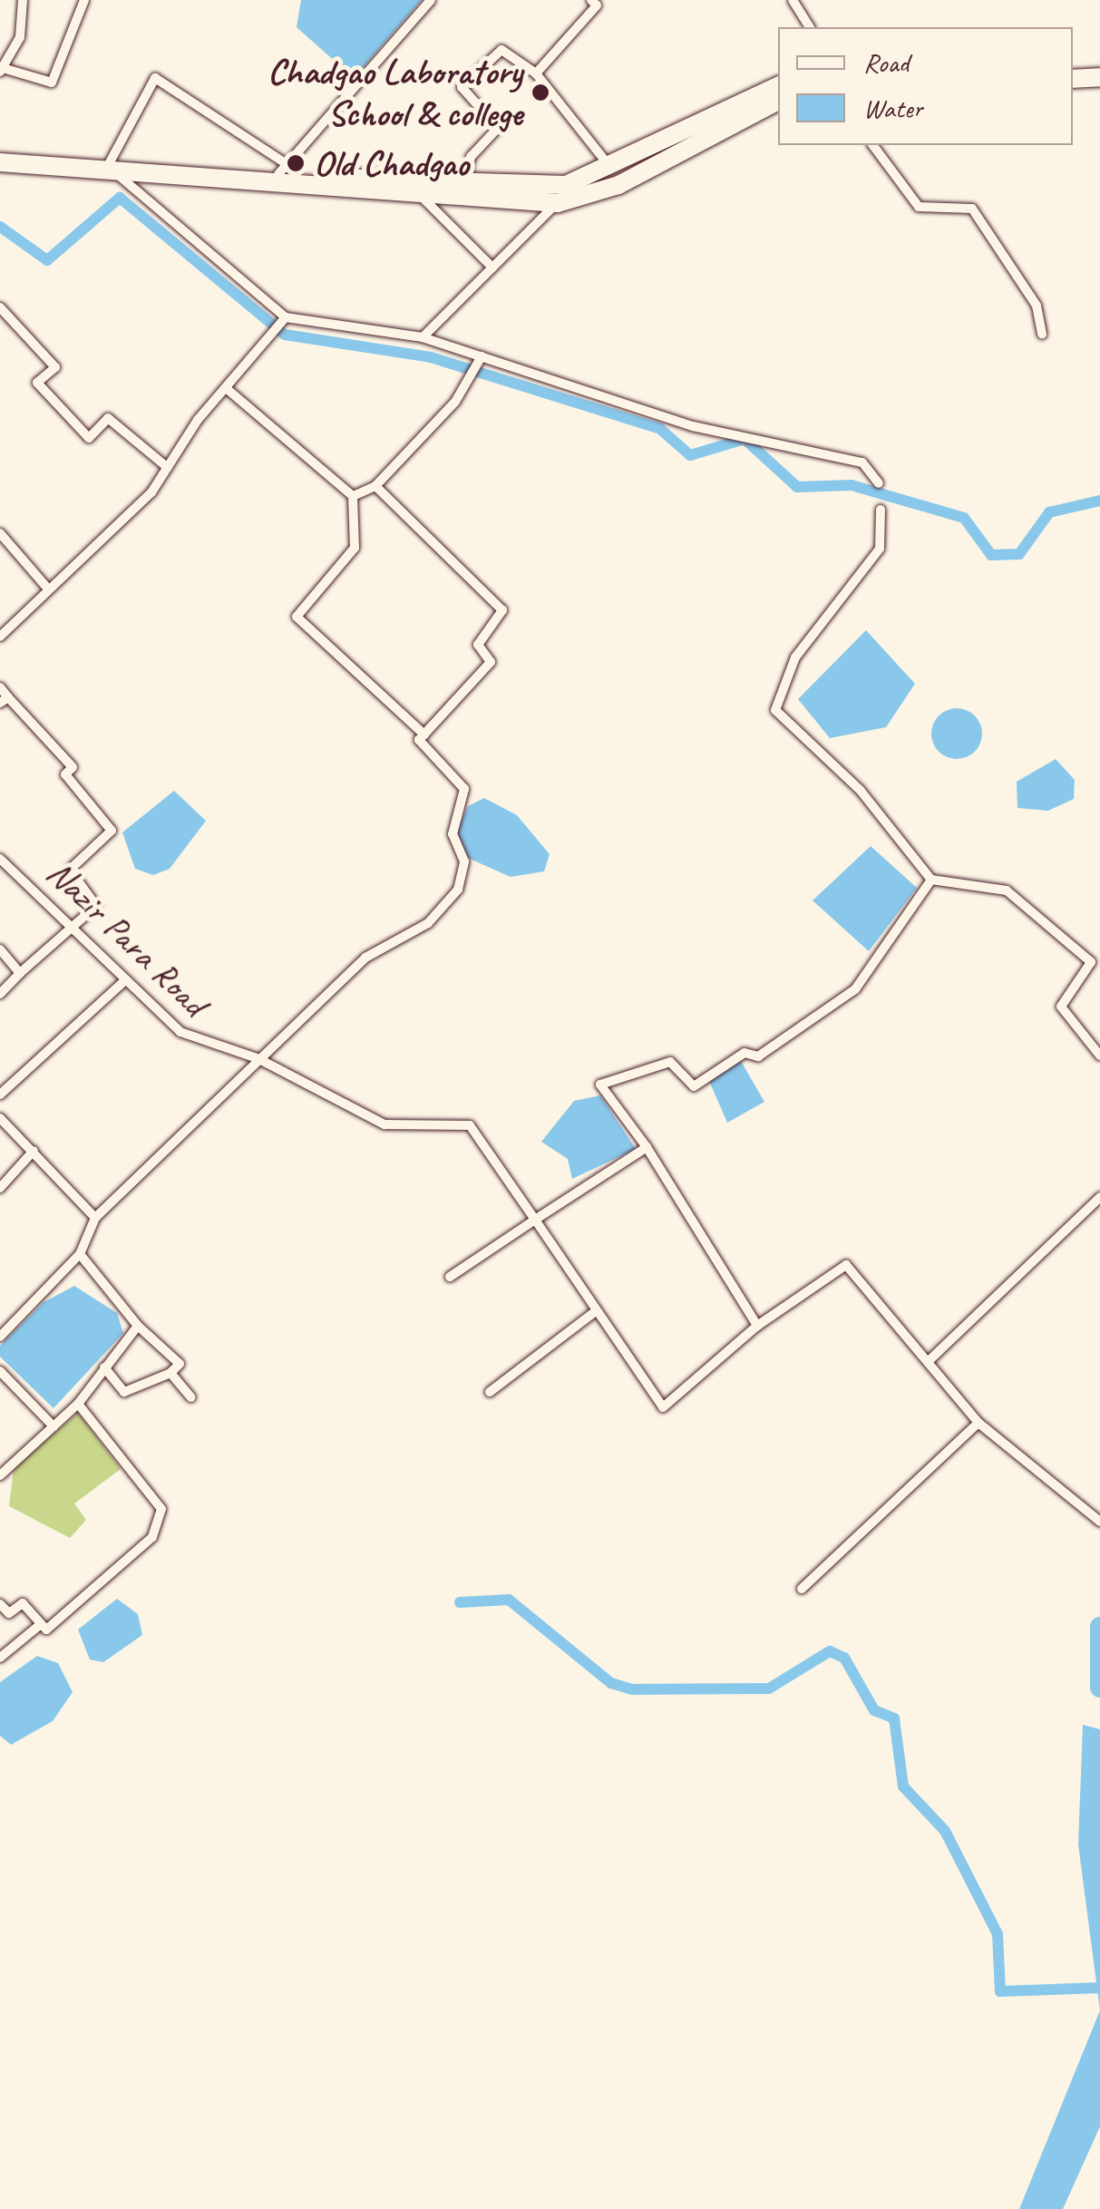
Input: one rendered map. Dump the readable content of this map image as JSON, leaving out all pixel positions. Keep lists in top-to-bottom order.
{
  "streets": {
    "street": ["Nazir Para Road"]
  },
  "places": ["Chadgao Laboratory School & college", "Old Chadgao"],
  "legend": ["Road", "Water"]
}
